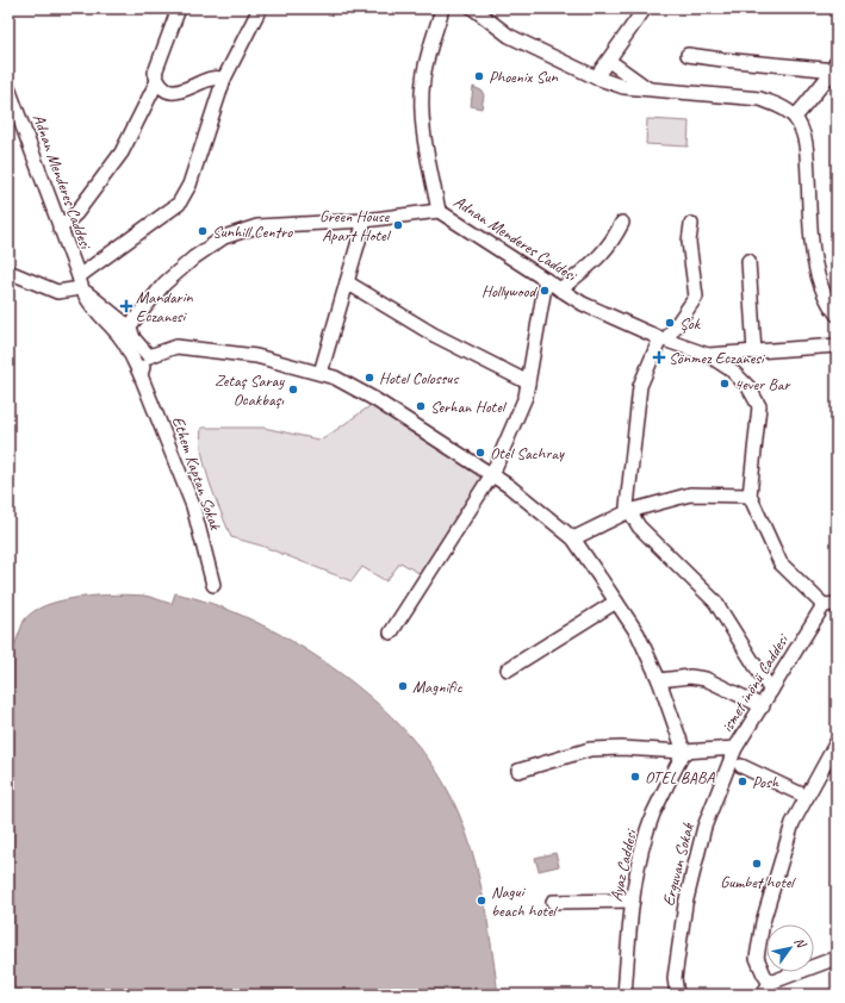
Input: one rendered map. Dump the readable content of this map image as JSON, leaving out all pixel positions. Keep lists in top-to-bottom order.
{
  "streets": {
    "street": [
      "Adnan Menderes Caddesi",
      "Ethem Kaptan Sokak",
      "ismet inönü Caddesi",
      "Erguvan Sokak",
      "Ayaz Caddesi"
    ]
  },
  "crossings": [
    ["Adnan Menderes Caddesi", "Ethem Kaptan Sokak"],
    ["ismet inönü Caddesi", "Erguvan Sokak"],
    ["ismet inönü Caddesi", "Ayaz Caddesi"]
  ],
  "places": {
    "other": [
      "Phoenix Sun",
      "Green House Apart Hotel",
      "Sunhill Centro",
      "Hollywood",
      "Şok",
      "Hotel Colossus",
      "4ever Bar",
      "Zetaş Saray Ocakbaşı",
      "Serhan Hotel",
      "Otel Sachray",
      "Magnific",
      "OTEL BABA",
      "Posh",
      "Gumbet hotel",
      "Nagui beach hotel"
    ],
    "health": ["Mandarin Eczanesi", "Sönmez Eczanesi"]
  },
  "north": "top right"
}
